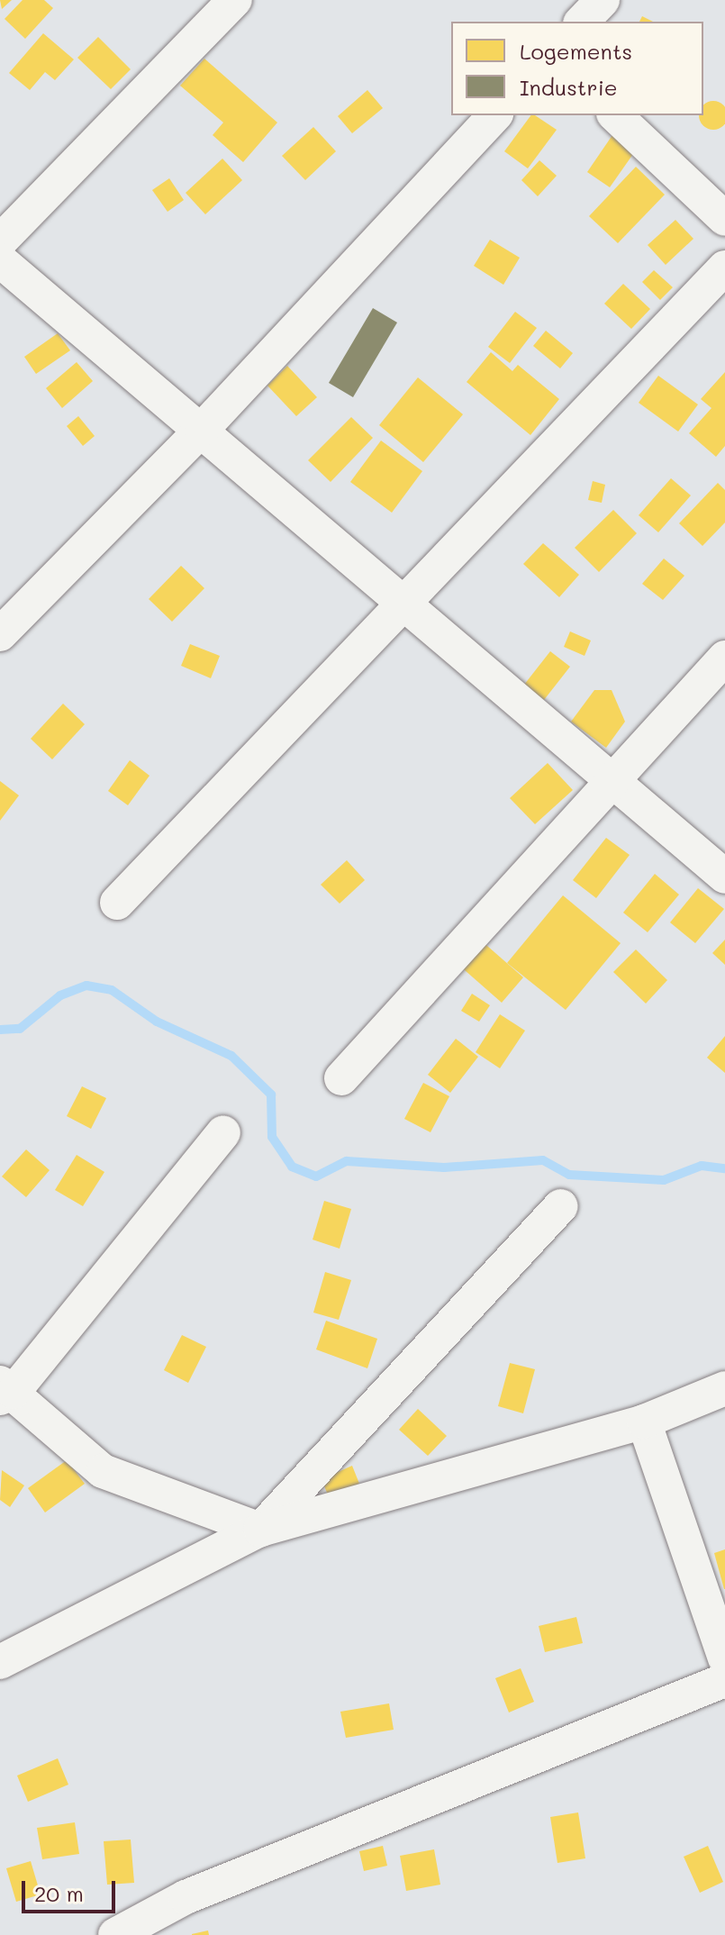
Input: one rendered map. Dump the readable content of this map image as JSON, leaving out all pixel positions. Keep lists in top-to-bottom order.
{
  "legend": ["Logements", "Industrie"],
  "scale_bar": "20 m"
}
